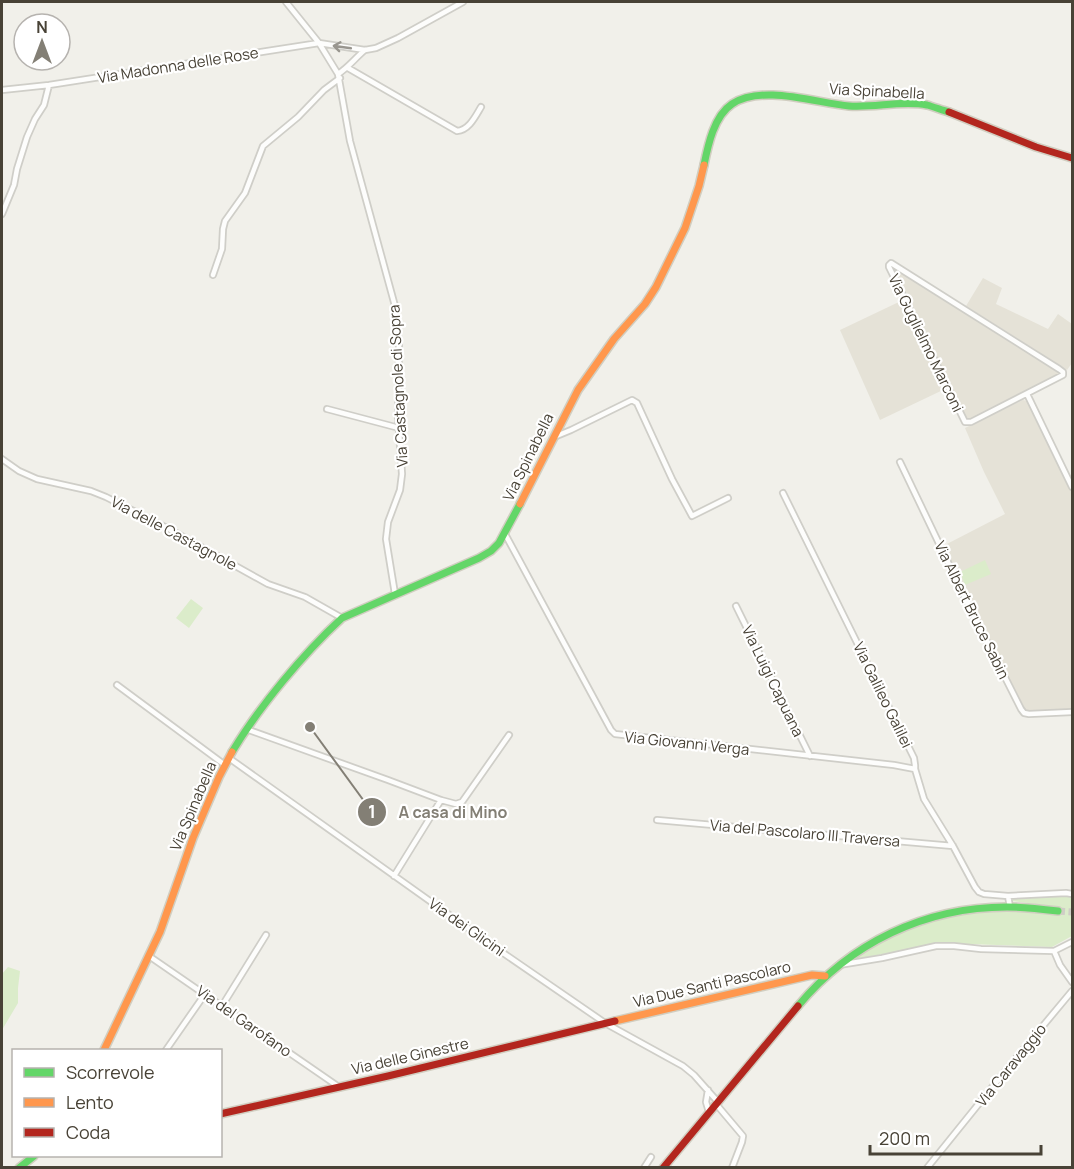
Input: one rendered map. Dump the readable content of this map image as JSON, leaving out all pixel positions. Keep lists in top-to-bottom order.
{
  "streets": {
    "street": [
      "Via Madonna delle Rose",
      "Via Spinabella",
      "Via Guglielmo Marconi",
      "Via Castagnole di Sopra",
      "Via delle Castagnole",
      "Via Albert Bruce Sabin",
      "Via Luigi Capuana",
      "Via Galileo Galilei",
      "Via Giovanni Verga",
      "Via del Pascolaro III Traversa",
      "Via dei Glicini",
      "Via Due Santi Pascolaro",
      "Via del Garofano",
      "Via delle Ginestre",
      "Via Caravaggio"
    ]
  },
  "crossings": [
    ["Via Spinabella", "Via Castagnole di Sopra"],
    ["Via Spinabella", "Via delle Castagnole"],
    ["Via Spinabella", "Via Giovanni Verga"],
    ["Via Spinabella", "Via dei Glicini"],
    ["Via Spinabella", "Via del Garofano"],
    ["Via Luigi Capuana", "Via Giovanni Verga"],
    ["Via Galileo Galilei", "Via Giovanni Verga"],
    ["Via Galileo Galilei", "Via del Pascolaro III Traversa"],
    ["Via dei Glicini", "Via Due Santi Pascolaro"],
    ["Via dei Glicini", "Via delle Ginestre"],
    ["Via Due Santi Pascolaro", "Via delle Ginestre"],
    ["Via del Garofano", "Via delle Ginestre"]
  ],
  "places": ["A casa di Mino"],
  "legend": ["Scorrevole", "Lento", "Coda"],
  "scale_bar": "200 m",
  "north": "top"
}
